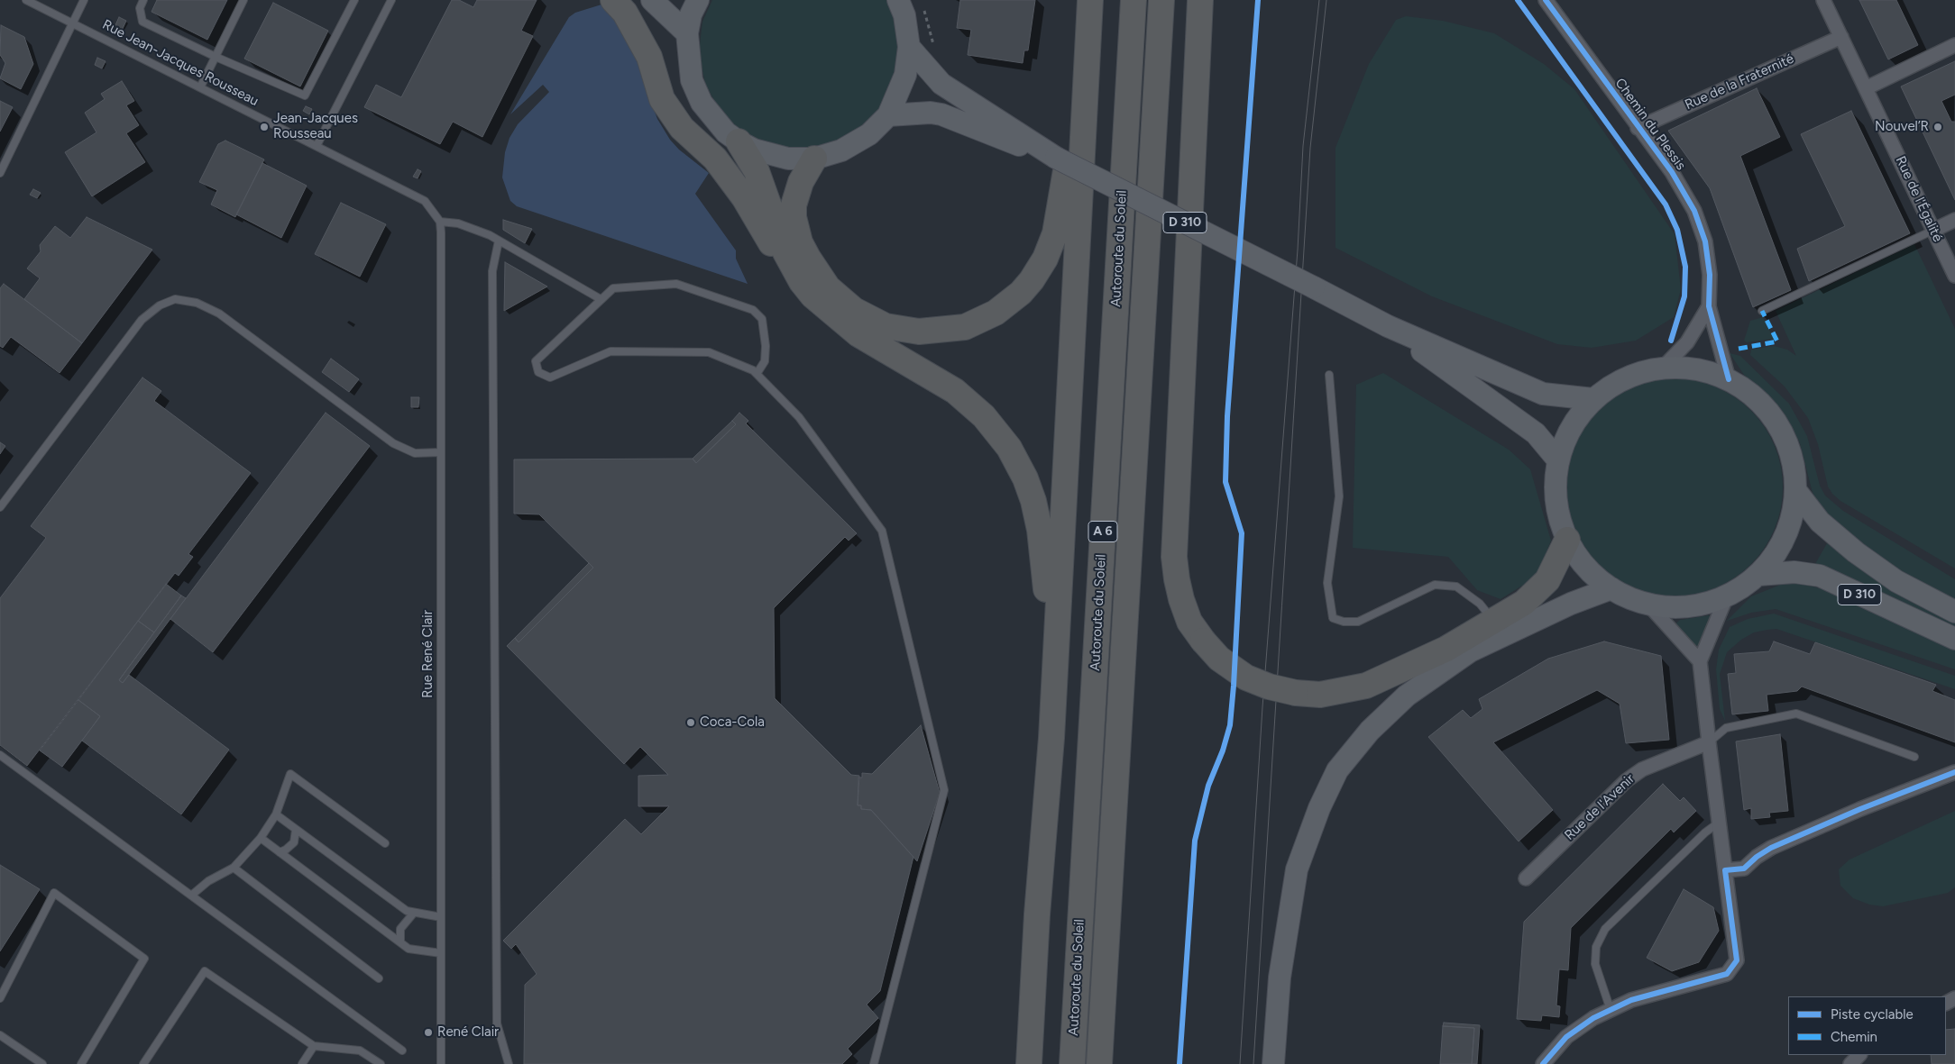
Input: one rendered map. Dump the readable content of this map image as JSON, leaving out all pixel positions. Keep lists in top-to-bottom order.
{
  "streets": {
    "highway": ["Autoroute du Soleil", "A 6"],
    "main road": ["D 310"],
    "street": [
      "Rue de la Fraternité",
      "Chemin du Plessis",
      "Rue de l'Égalité",
      "Rue de l'Avenir"
    ],
    "lane": ["Rue Jean-Jacques Rousseau", "Rue René Clair"]
  },
  "crossings": [
    ["Rue Jean-Jacques Rousseau", "Rue René Clair"],
    ["Rue de la Fraternité", "Chemin du Plessis"],
    ["Rue de la Fraternité", "Rue de l'Égalité"]
  ],
  "places": [
    "Jean-Jacques Rousseau",
    "Nouvel’R",
    "Coca-Cola",
    "René Clair"
  ],
  "legend": ["Piste cyclable", "Chemin"]
}
